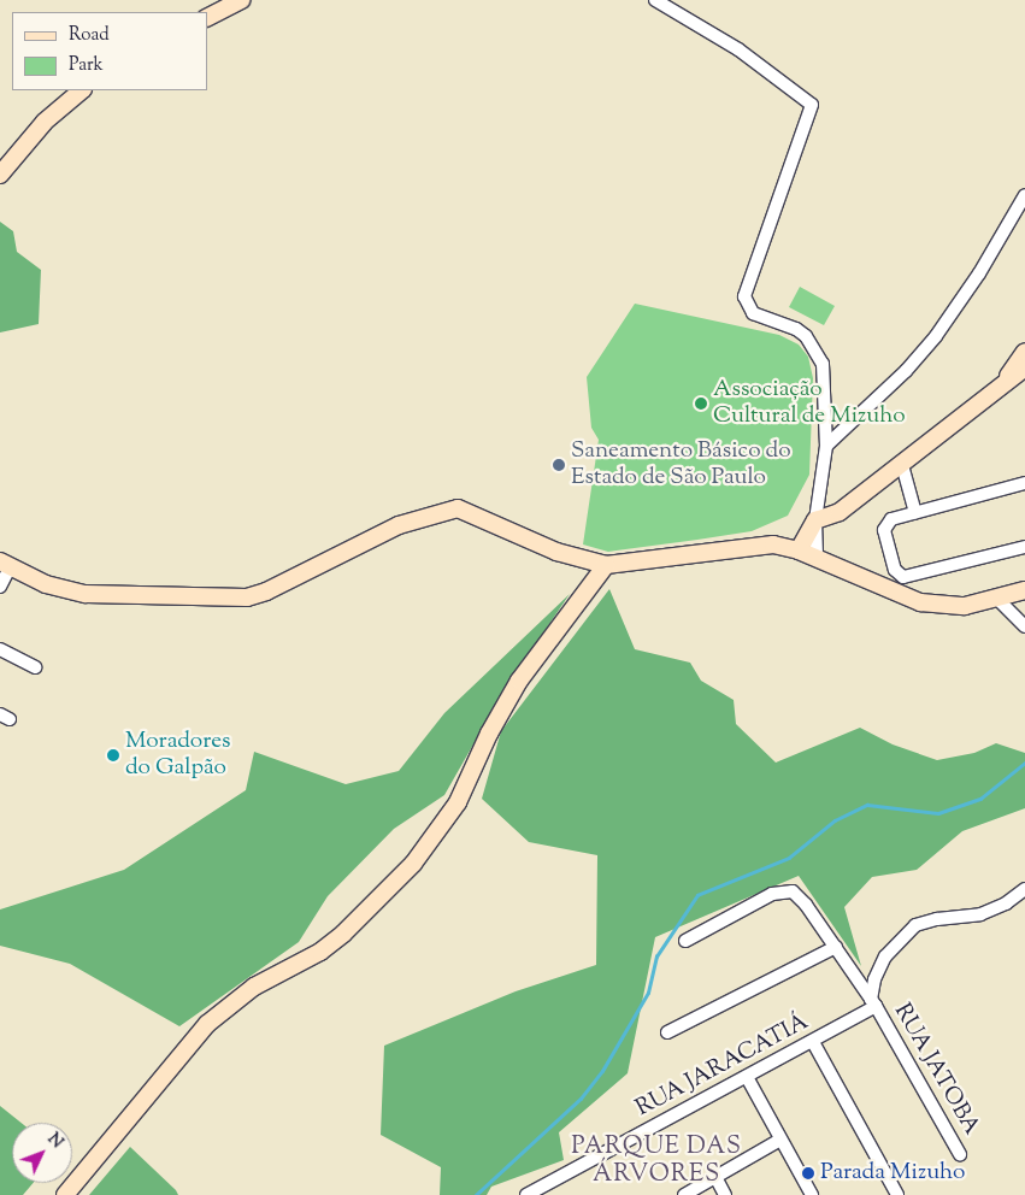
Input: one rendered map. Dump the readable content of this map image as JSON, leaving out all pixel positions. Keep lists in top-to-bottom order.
{
  "streets": {
    "street": ["RUA JARACATIÁ", "RUA JATOBA"]
  },
  "crossings": [
    ["RUA JARACATIÁ", "RUA JATOBA"]
  ],
  "districts": ["PARQUE DAS ÁRVORES"],
  "places": [
    "Associação Cultural de Mizuho",
    "Saneamento Básico do Estado de São Paulo",
    "Moradores do Galpão",
    "Parada Mizuho"
  ],
  "legend": ["Road", "Park"],
  "north": "top right"
}
